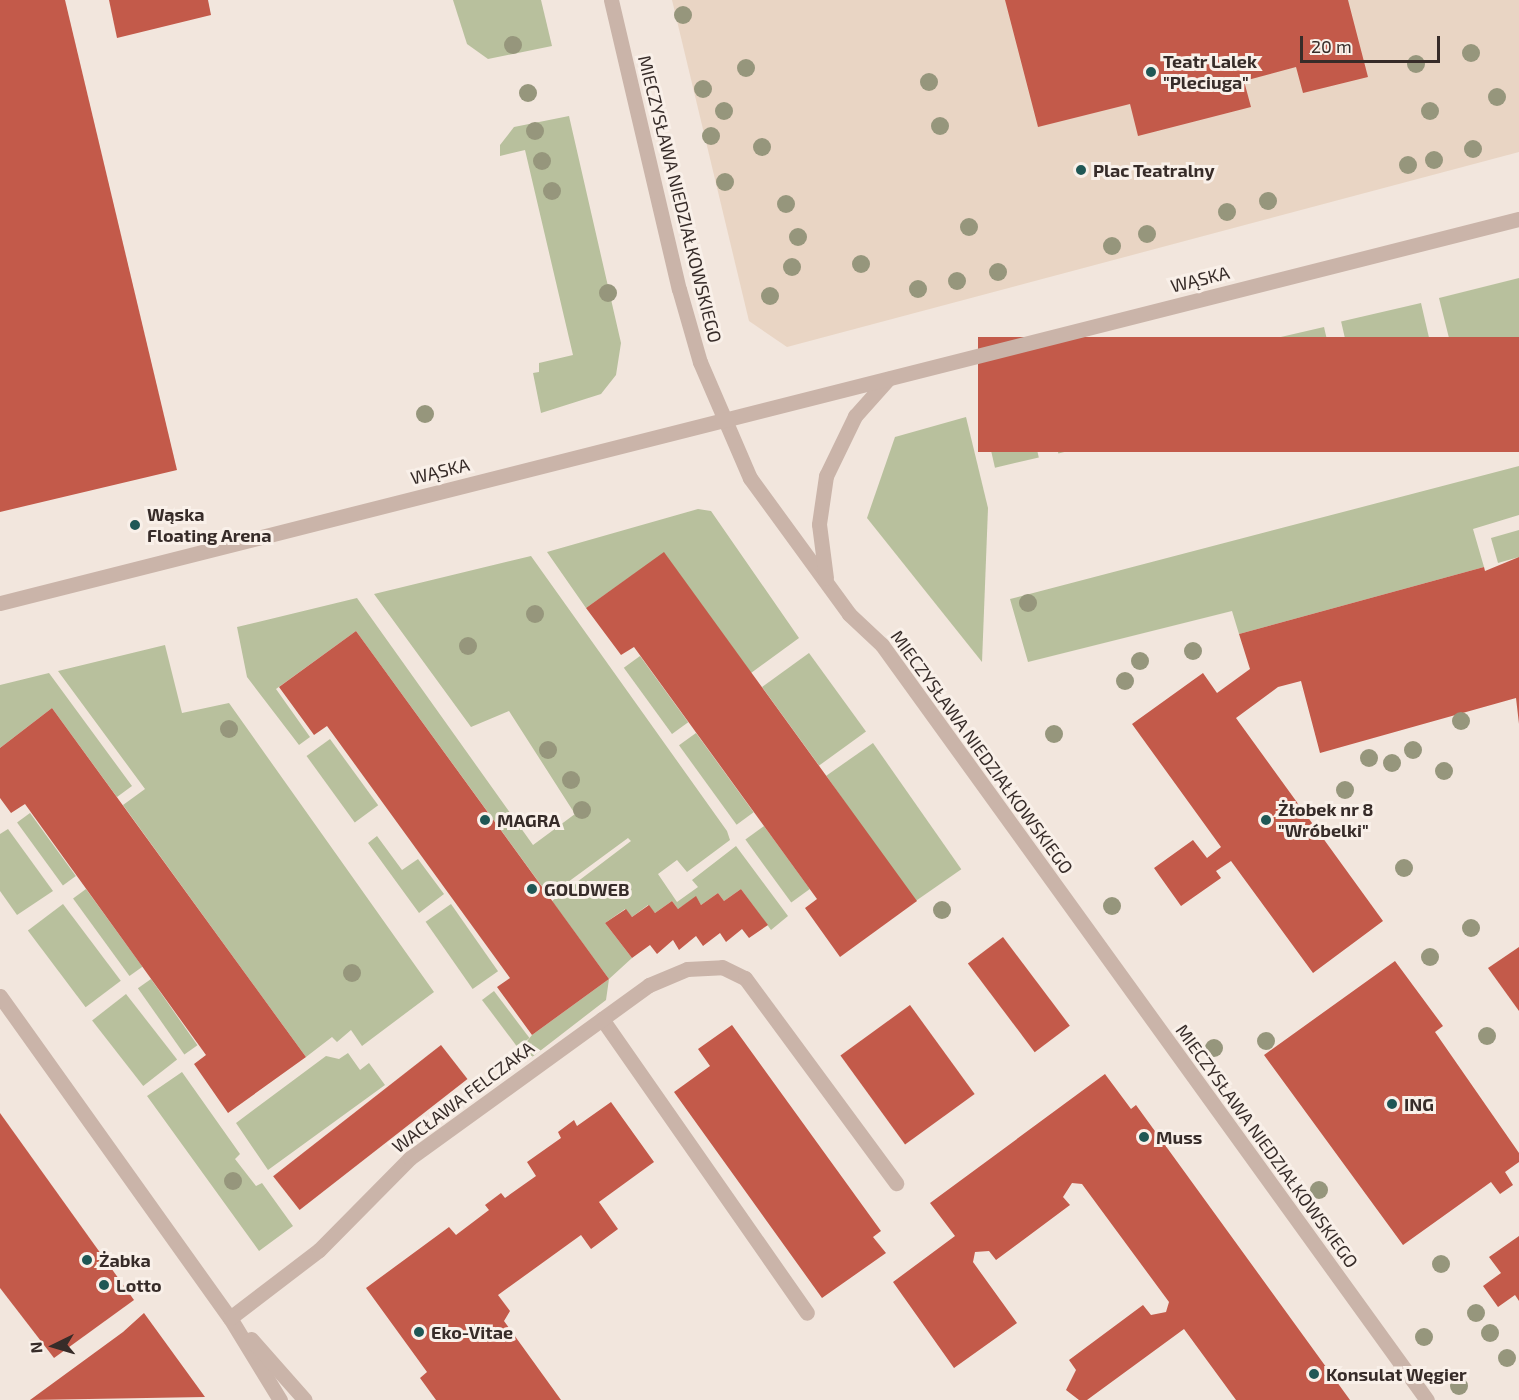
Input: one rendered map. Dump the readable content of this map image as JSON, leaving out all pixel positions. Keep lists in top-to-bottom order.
{
  "streets": {
    "street": ["MIECZYSŁAWA NIEDZIAŁKOWSKIEGO", "WĄSKA", "WACŁAWA FELCZAKA"]
  },
  "crossings": [
    ["MIECZYSŁAWA NIEDZIAŁKOWSKIEGO", "WĄSKA"]
  ],
  "places": [
    "Teatr Lalek \"Pleciuga\"",
    "Plac Teatralny",
    "Wąska Floating Arena",
    "MAGRA",
    "Żłobek nr 8 \"Wróbelki\"",
    "GOLDWEB",
    "ING",
    "Muss",
    "Żabka",
    "Lotto",
    "Eko-Vitae",
    "Konsulat Węgier"
  ],
  "scale_bar": "20 m",
  "north": "left"
}
